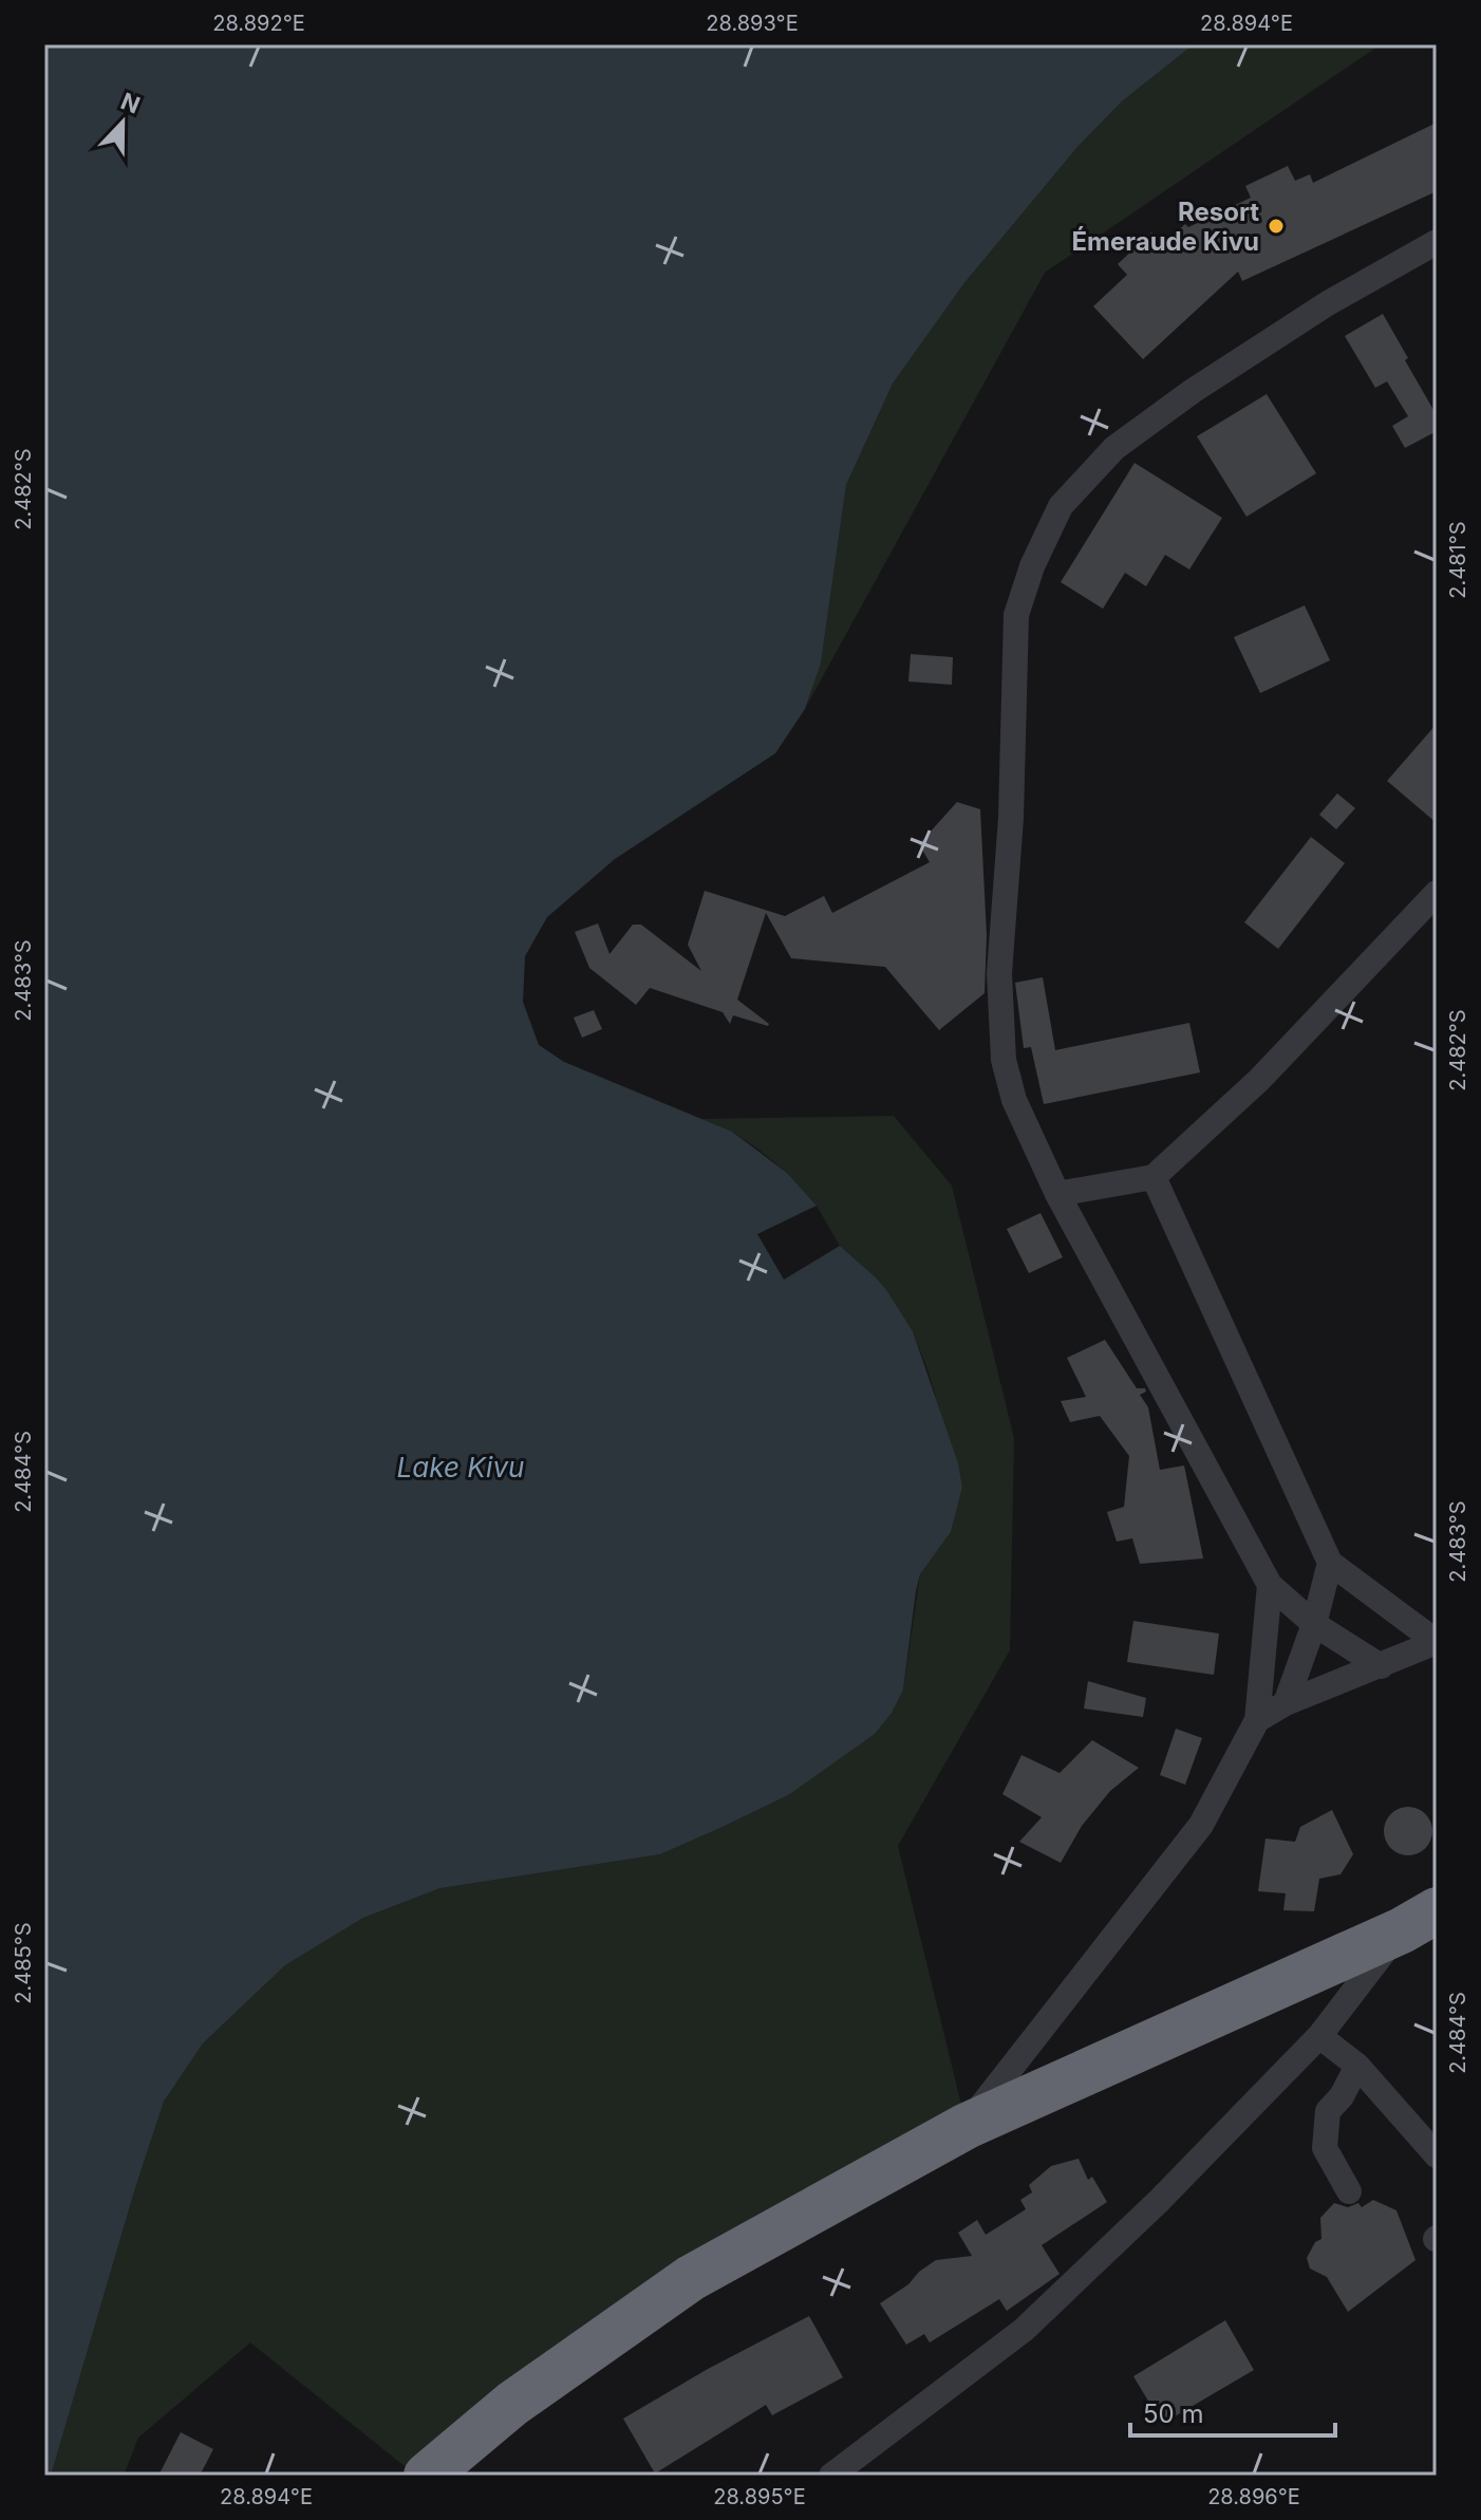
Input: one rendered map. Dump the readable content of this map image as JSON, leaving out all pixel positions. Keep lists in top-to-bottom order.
{
  "water": ["Lake Kivu"],
  "places": ["Resort Émeraude Kivu"],
  "scale_bar": "50 m",
  "north": "top",
  "coordinates": [
    "28.892°E",
    "28.893°E",
    "28.894°E",
    "2.482°S",
    "2.481°S",
    "2.483°S",
    "2.484°S",
    "2.485°S",
    "28.895°E",
    "28.896°E"
  ]
}
